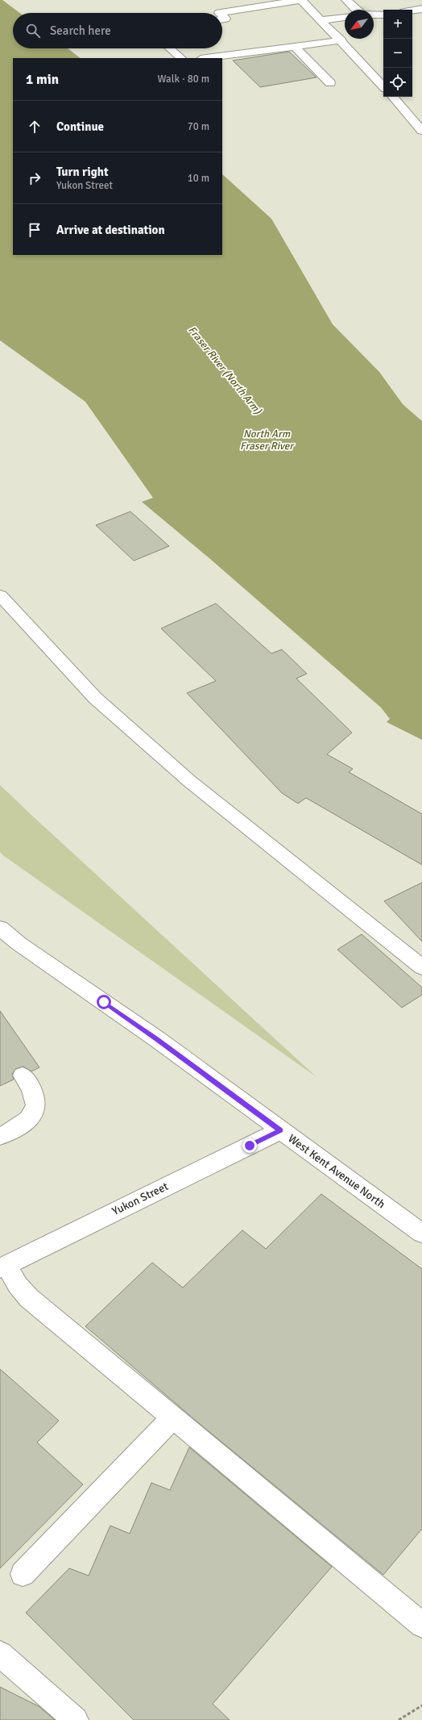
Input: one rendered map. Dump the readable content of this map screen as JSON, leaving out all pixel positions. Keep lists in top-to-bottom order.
{
  "streets": {
    "street": ["West Kent Avenue North", "Yukon Street"]
  },
  "crossings": [
    ["West Kent Avenue North", "Yukon Street"]
  ],
  "water": ["Fraser River (North Arm)", "North Arm Fraser River"],
  "north": "bottom left",
  "page": {
    "map_buttons": ["+", "−"],
    "search": "Search here",
    "heading": ["1 min", "Walk · 80 m"],
    "list": [
      ["Continue", "70 m"],
      ["Turn right", "Yukon Street", "10 m"],
      "Arrive at destination"
    ]
  }
}
